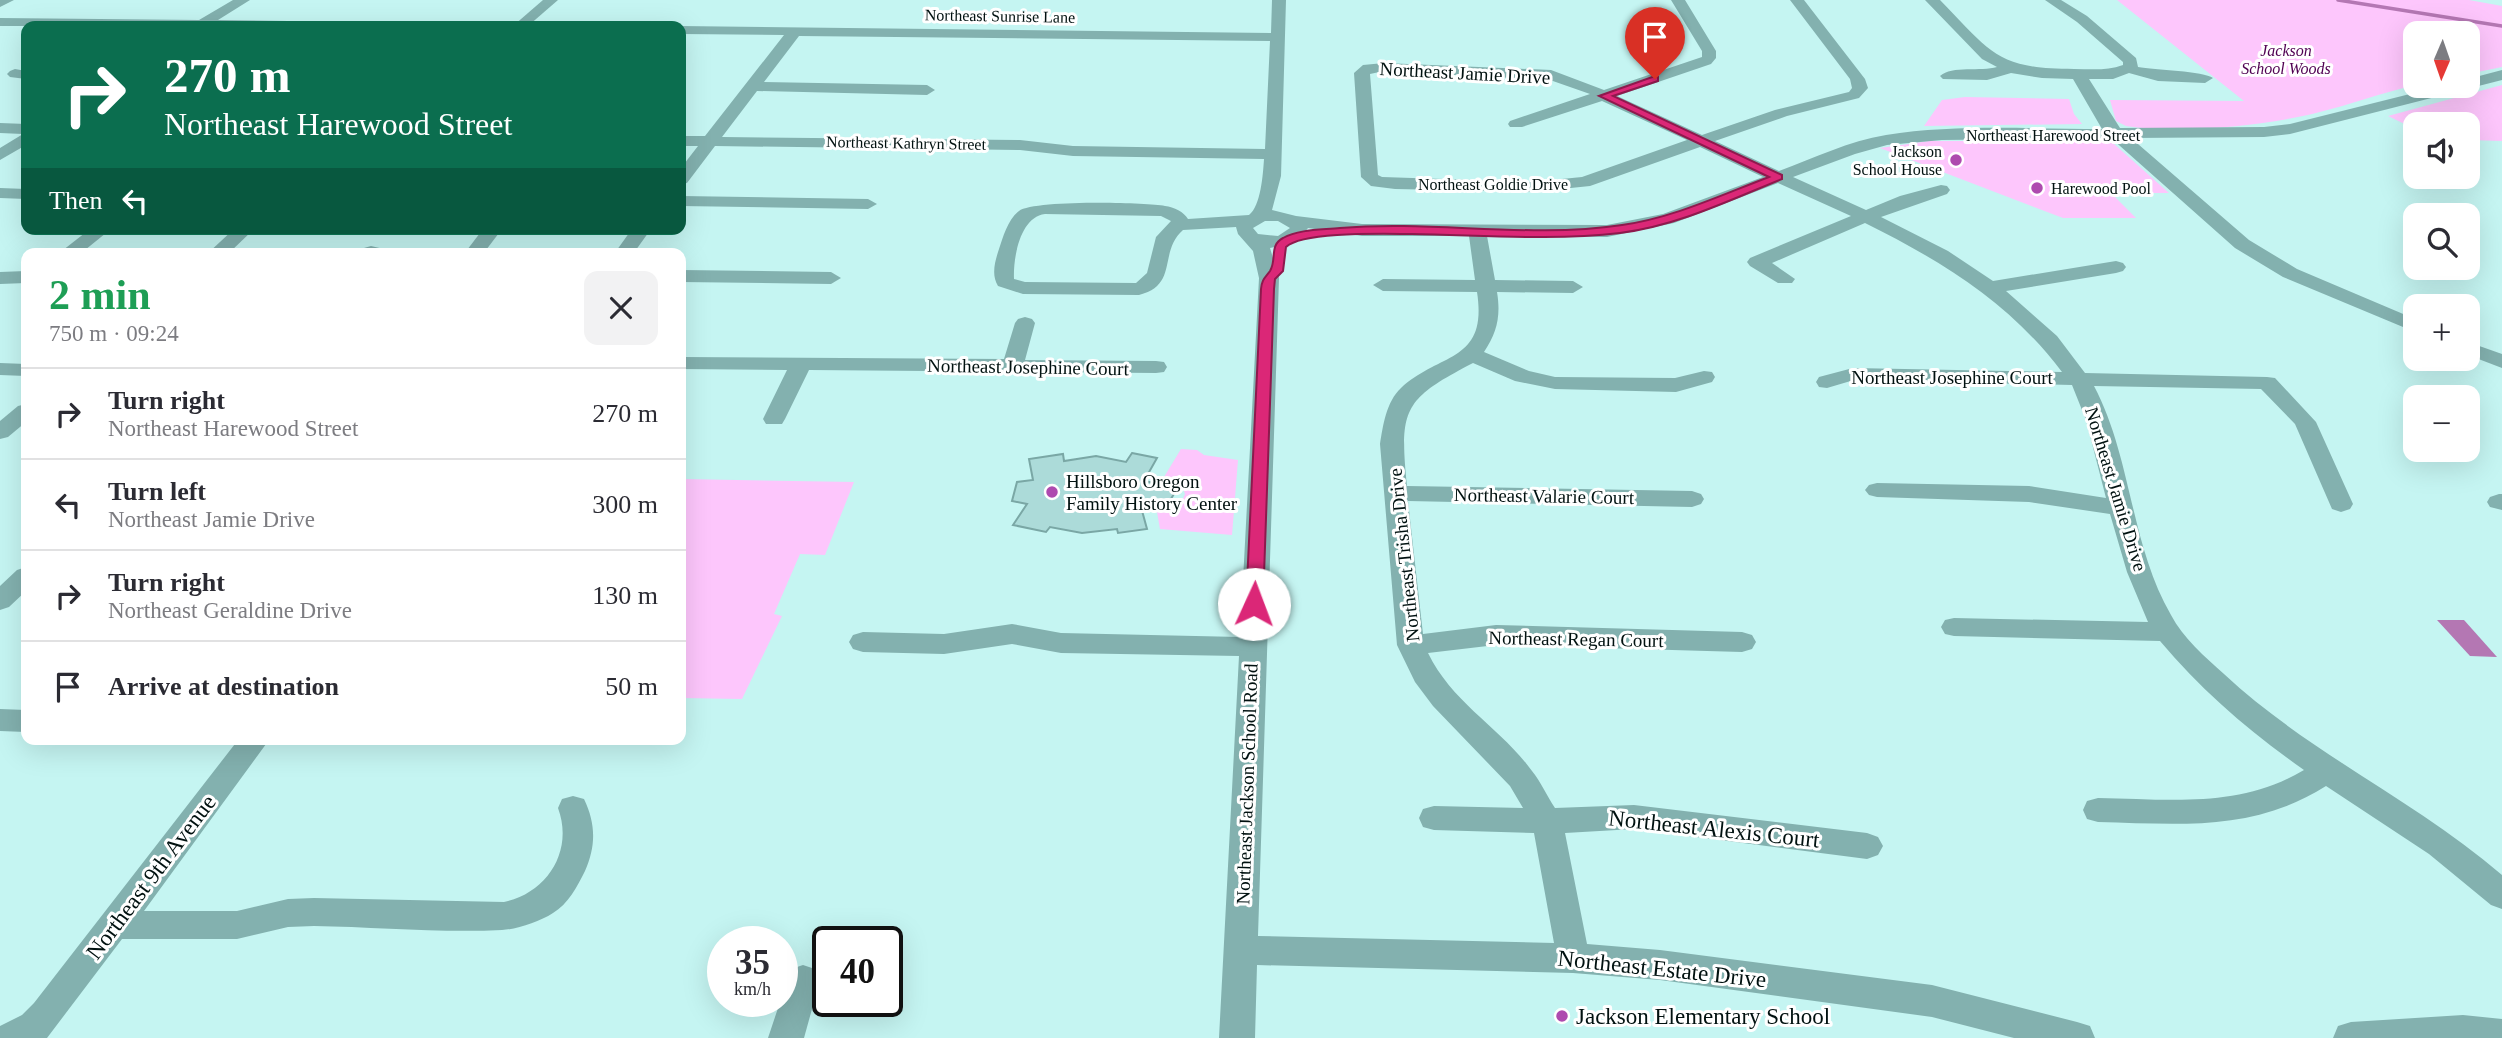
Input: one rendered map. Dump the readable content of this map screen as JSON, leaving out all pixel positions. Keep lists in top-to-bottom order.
{
  "streets": {
    "street": [
      "Northeast Sunrise Lane",
      "Northeast Jamie Drive",
      "Northeast Harewood Street",
      "Northeast Kathryn Street",
      "Northeast Goldie Drive",
      "Northeast Josephine Court",
      "Northeast Valarie Court",
      "Northeast Trisha Drive",
      "Northeast Regan Court",
      "Northeast Jackson School Road",
      "Northeast Alexis Court",
      "Northeast 9th Avenue",
      "Northeast Estate Drive"
    ]
  },
  "crossings": [
    ["Northeast Jamie Drive", "Northeast Harewood Street"],
    ["Northeast Jamie Drive", "Northeast Goldie Drive"],
    ["Northeast Jamie Drive", "Northeast Josephine Court"],
    ["Northeast Harewood Street", "Northeast Jackson School Road"],
    ["Northeast Valarie Court", "Northeast Trisha Drive"],
    ["Northeast Trisha Drive", "Northeast Regan Court"],
    ["Northeast Trisha Drive", "Northeast Alexis Court"],
    ["Northeast Trisha Drive", "Northeast Estate Drive"],
    ["Northeast Jackson School Road", "Northeast Estate Drive"]
  ],
  "parks": ["Jackson School Woods"],
  "places": [
    "Jackson School House",
    "Harewood Pool",
    "Hillsboro Oregon Family History Center",
    "Jackson Elementary School"
  ],
  "north": "bottom",
  "page": {
    "map_buttons": ["+", "−"],
    "turn": ["270 m", "Northeast Harewood Street"],
    "then": "Then",
    "heading": ["2 min", "750 m · 09:24"],
    "list": [
      {
        "name": "Turn right",
        "note": "Northeast Harewood Street",
        "value": "270 m"
      },
      {
        "name": "Turn left",
        "note": "Northeast Jamie Drive",
        "value": "300 m"
      },
      {
        "name": "Turn right",
        "note": "Northeast Geraldine Drive",
        "value": "130 m"
      },
      {
        "name": "Arrive at destination",
        "value": "50 m"
      }
    ],
    "speed": "35 km/h",
    "limit": "40"
  }
}
